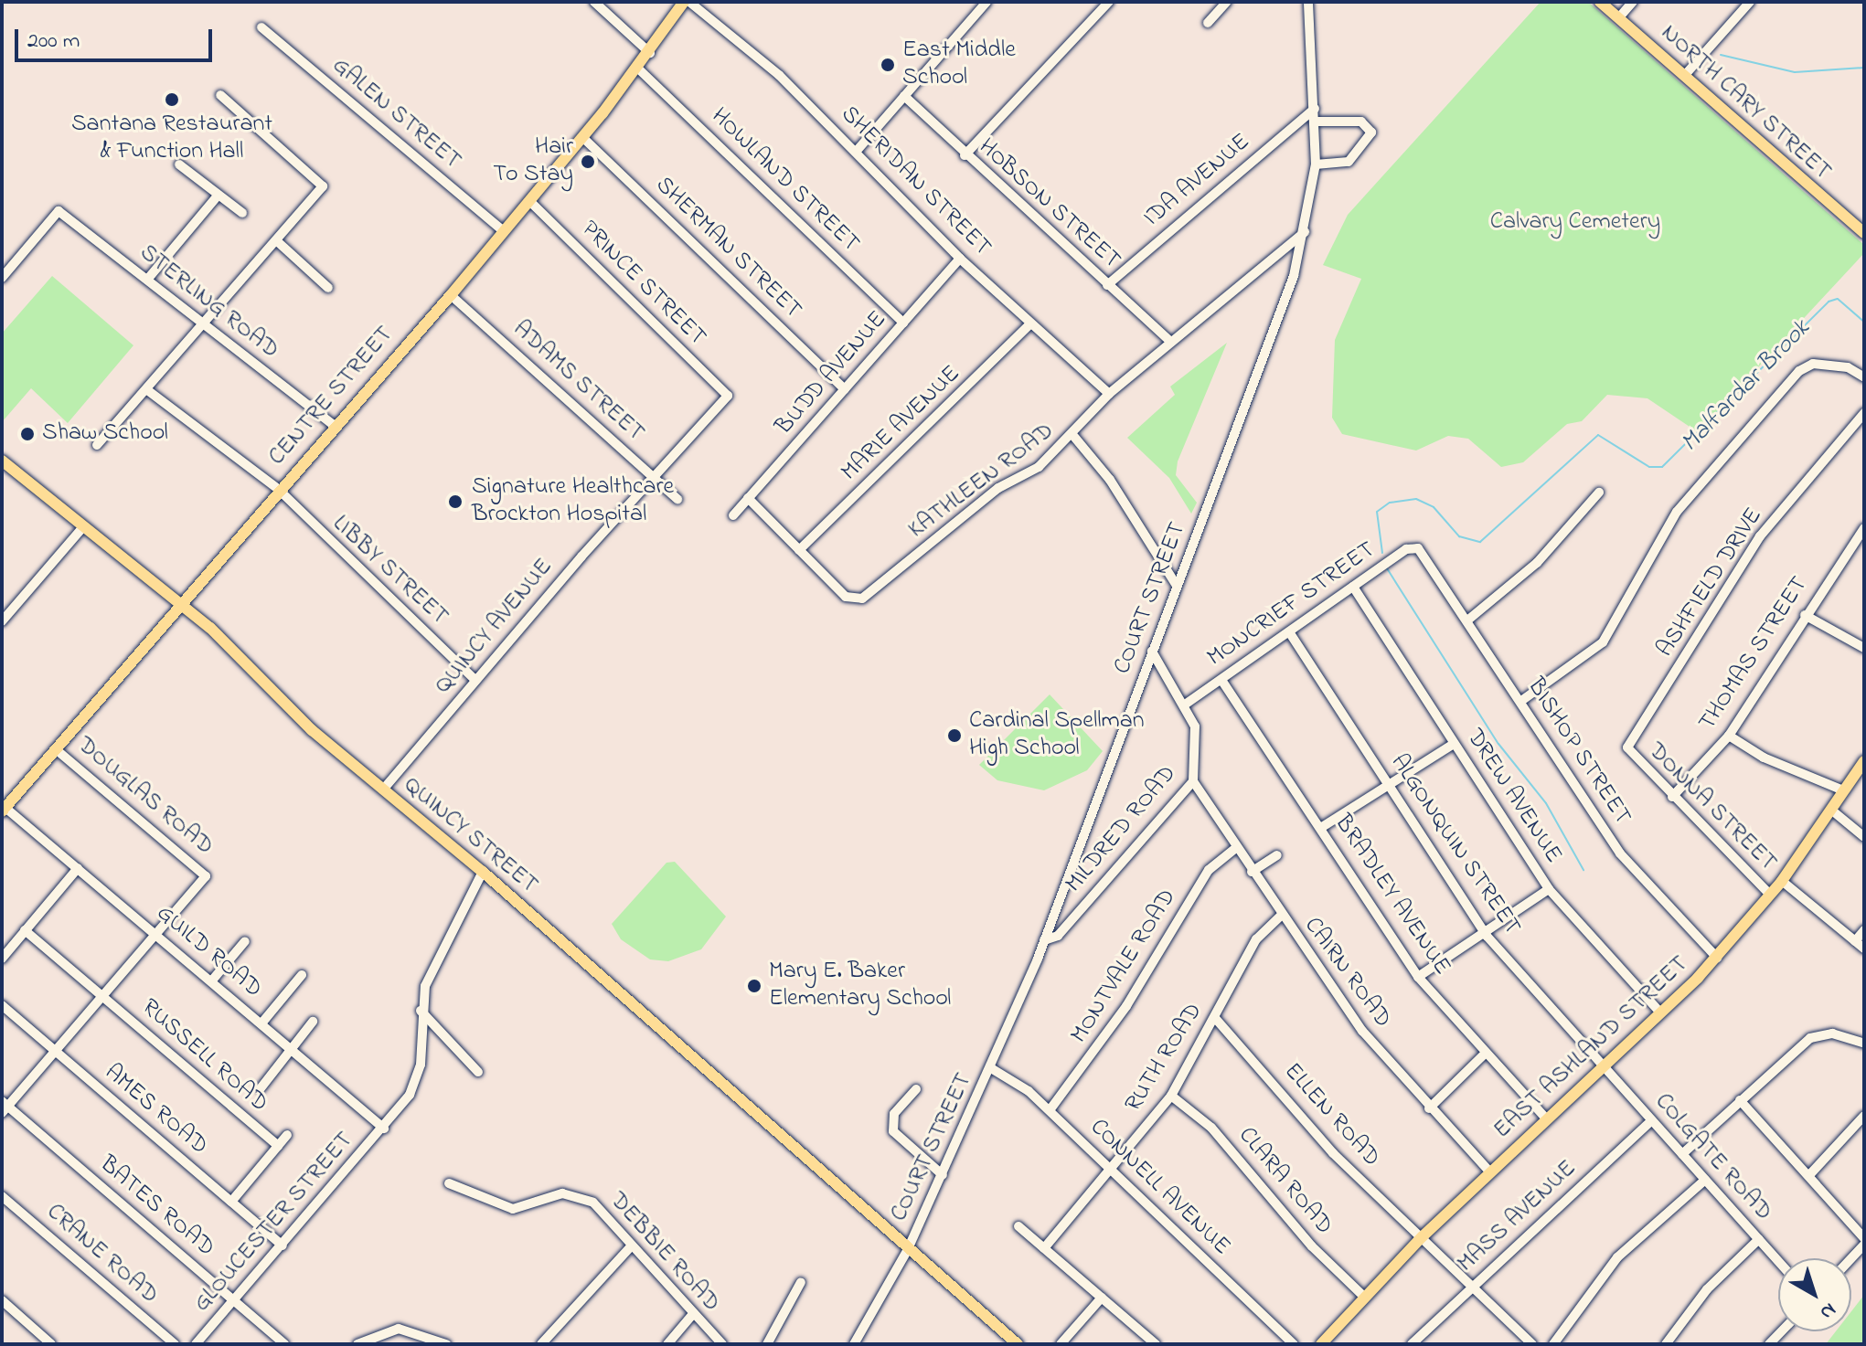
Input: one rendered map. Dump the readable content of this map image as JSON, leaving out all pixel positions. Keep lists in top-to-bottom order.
{
  "streets": {
    "main road": [
      "NORTH CARY STREET",
      "CENTRE STREET",
      "QUINCY STREET",
      "EAST ASHLAND STREET"
    ],
    "street": [
      "GALEN STREET",
      "HOWLAND STREET",
      "IDA AVENUE",
      "SHERIDAN STREET",
      "HOBSON STREET",
      "SHERMAN STREET",
      "PRINCE STREET",
      "STERLING ROAD",
      "BUDD AVENUE",
      "ADAMS STREET",
      "MARIE AVENUE",
      "KATHLEEN ROAD",
      "LIBBY STREET",
      "ASHFIELD DRIVE",
      "COURT STREET",
      "MONCRIEF STREET",
      "QUINCY AVENUE",
      "THOMAS STREET",
      "BISHOP STREET",
      "DOUGLAS ROAD",
      "DREW AVENUE",
      "DONNA STREET",
      "MILDRED ROAD",
      "ALGONQUIN STREET",
      "BRADLEY AVENUE",
      "GUILD ROAD",
      "MONTVALE ROAD",
      "CAIRN ROAD",
      "RUSSELL ROAD",
      "RUTH ROAD",
      "AMES ROAD",
      "ELLEN ROAD",
      "COLGATE ROAD",
      "CLARA ROAD",
      "CONNELL AVENUE",
      "BATES ROAD",
      "MASS AVENUE",
      "GLOUCESTER STREET",
      "DEBBIE ROAD",
      "CRANE ROAD"
    ]
  },
  "crossings": [
    ["GALEN STREET", "CENTRE STREET"],
    ["HOWLAND STREET", "BUDD AVENUE"],
    ["HOWLAND STREET", "CENTRE STREET"],
    ["IDA AVENUE", "HOBSON STREET"],
    ["IDA AVENUE", "COURT STREET"],
    ["SHERIDAN STREET", "BUDD AVENUE"],
    ["SHERIDAN STREET", "MARIE AVENUE"],
    ["SHERIDAN STREET", "KATHLEEN ROAD"],
    ["HOBSON STREET", "KATHLEEN ROAD"],
    ["SHERMAN STREET", "BUDD AVENUE"],
    ["SHERMAN STREET", "CENTRE STREET"],
    ["PRINCE STREET", "CENTRE STREET"],
    ["PRINCE STREET", "QUINCY AVENUE"],
    ["STERLING ROAD", "CENTRE STREET"],
    ["BUDD AVENUE", "KATHLEEN ROAD"],
    ["ADAMS STREET", "CENTRE STREET"],
    ["ADAMS STREET", "QUINCY AVENUE"],
    ["CENTRE STREET", "LIBBY STREET"],
    ["CENTRE STREET", "DOUGLAS ROAD"],
    ["CENTRE STREET", "QUINCY STREET"],
    ["CENTRE STREET", "GUILD ROAD"],
    ["MARIE AVENUE", "KATHLEEN ROAD"],
    ["KATHLEEN ROAD", "COURT STREET"],
    ["LIBBY STREET", "QUINCY AVENUE"],
    ["ASHFIELD DRIVE", "DONNA STREET"],
    ["COURT STREET", "MILDRED ROAD"],
    ["COURT STREET", "QUINCY STREET"],
    ["COURT STREET", "CONNELL AVENUE"],
    ["MONCRIEF STREET", "BISHOP STREET"],
    ["MONCRIEF STREET", "DREW AVENUE"],
    ["MONCRIEF STREET", "MILDRED ROAD"],
    ["MONCRIEF STREET", "ALGONQUIN STREET"],
    ["MONCRIEF STREET", "BRADLEY AVENUE"],
    ["QUINCY AVENUE", "QUINCY STREET"],
    ["THOMAS STREET", "DONNA STREET"],
    ["BISHOP STREET", "EAST ASHLAND STREET"],
    ["DOUGLAS ROAD", "GUILD ROAD"],
    ["DREW AVENUE", "EAST ASHLAND STREET"],
    ["DONNA STREET", "EAST ASHLAND STREET"],
    ["MILDRED ROAD", "CAIRN ROAD"],
    ["QUINCY STREET", "GLOUCESTER STREET"],
    ["ALGONQUIN STREET", "EAST ASHLAND STREET"],
    ["ALGONQUIN STREET", "COLGATE ROAD"],
    ["BRADLEY AVENUE", "EAST ASHLAND STREET"],
    ["GUILD ROAD", "GLOUCESTER STREET"],
    ["MONTVALE ROAD", "CAIRN ROAD"],
    ["MONTVALE ROAD", "CONNELL AVENUE"],
    ["CAIRN ROAD", "EAST ASHLAND STREET"],
    ["CAIRN ROAD", "RUTH ROAD"],
    ["EAST ASHLAND STREET", "ELLEN ROAD"],
    ["EAST ASHLAND STREET", "COLGATE ROAD"],
    ["EAST ASHLAND STREET", "CLARA ROAD"],
    ["RUTH ROAD", "ELLEN ROAD"],
    ["RUTH ROAD", "CLARA ROAD"],
    ["RUTH ROAD", "CONNELL AVENUE"],
    ["AMES ROAD", "GLOUCESTER STREET"],
    ["ELLEN ROAD", "MASS AVENUE"],
    ["COLGATE ROAD", "MASS AVENUE"],
    ["BATES ROAD", "GLOUCESTER STREET"]
  ],
  "water": ["Malfardar Brook"],
  "parks": ["Calvary Cemetery"],
  "places": [
    "East Middle School",
    "Santana Restaurant & Function Hall",
    "Hair To Stay",
    "Shaw School",
    "Signature Healthcare Brockton Hospital",
    "Cardinal Spellman High School",
    "Mary E. Baker Elementary School"
  ],
  "scale_bar": "200 m",
  "north": "bottom right"
}
